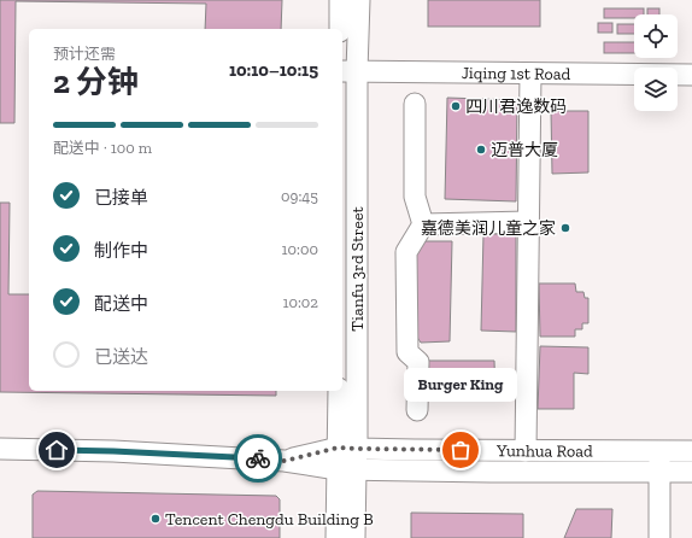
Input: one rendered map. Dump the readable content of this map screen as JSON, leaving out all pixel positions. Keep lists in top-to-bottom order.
{
  "streets": {
    "street": ["Jiqing 1st Road", "Tianfu 3rd Street", "Yunhua Road"]
  },
  "crossings": [
    ["Jiqing 1st Road", "Tianfu 3rd Street"],
    ["Tianfu 3rd Street", "Yunhua Road"]
  ],
  "places": [
    "四川君逸数码",
    "迈普大厦",
    "嘉德美润儿童之家",
    "Burger King",
    "Tencent Chengdu Building B"
  ],
  "page": {
    "heading": ["2 分钟", "预计还需", "10:10–10:15"],
    "bar": "配送中 · 100 m",
    "list": [
      ["已接单", "09:45"],
      ["制作中", "10:00"],
      ["配送中", "10:02"],
      "已送达"
    ],
    "bubble": "Burger King"
  }
}
